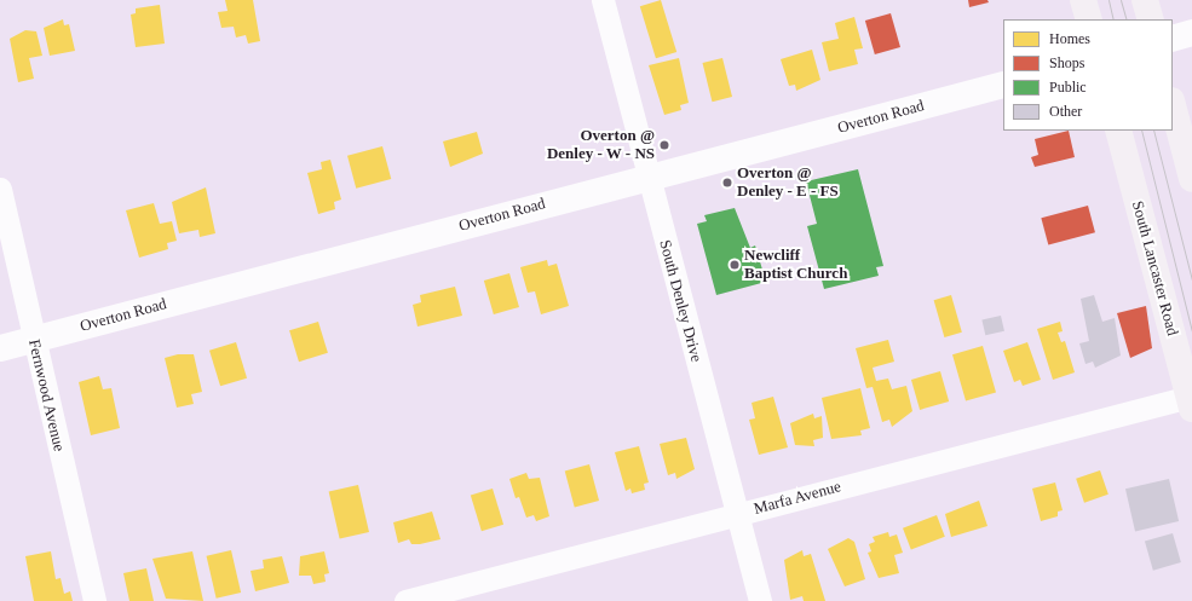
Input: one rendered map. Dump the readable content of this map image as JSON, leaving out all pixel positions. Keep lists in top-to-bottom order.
{
  "streets": {
    "main road": ["South Lancaster Road"],
    "street": [
      "Overton Road",
      "South Denley Drive",
      "Fernwood Avenue",
      "Marfa Avenue"
    ]
  },
  "crossings": [
    ["Overton Road", "South Denley Drive"],
    ["Overton Road", "Fernwood Avenue"],
    ["South Lancaster Road", "Marfa Avenue"],
    ["South Denley Drive", "Marfa Avenue"]
  ],
  "places": ["Overton @ Denley - W - NS", "Overton @ Denley - E - FS", "Newcliff Baptist Church"],
  "legend": [
    "Homes",
    "Shops",
    "Public",
    "Other"
  ]
}
